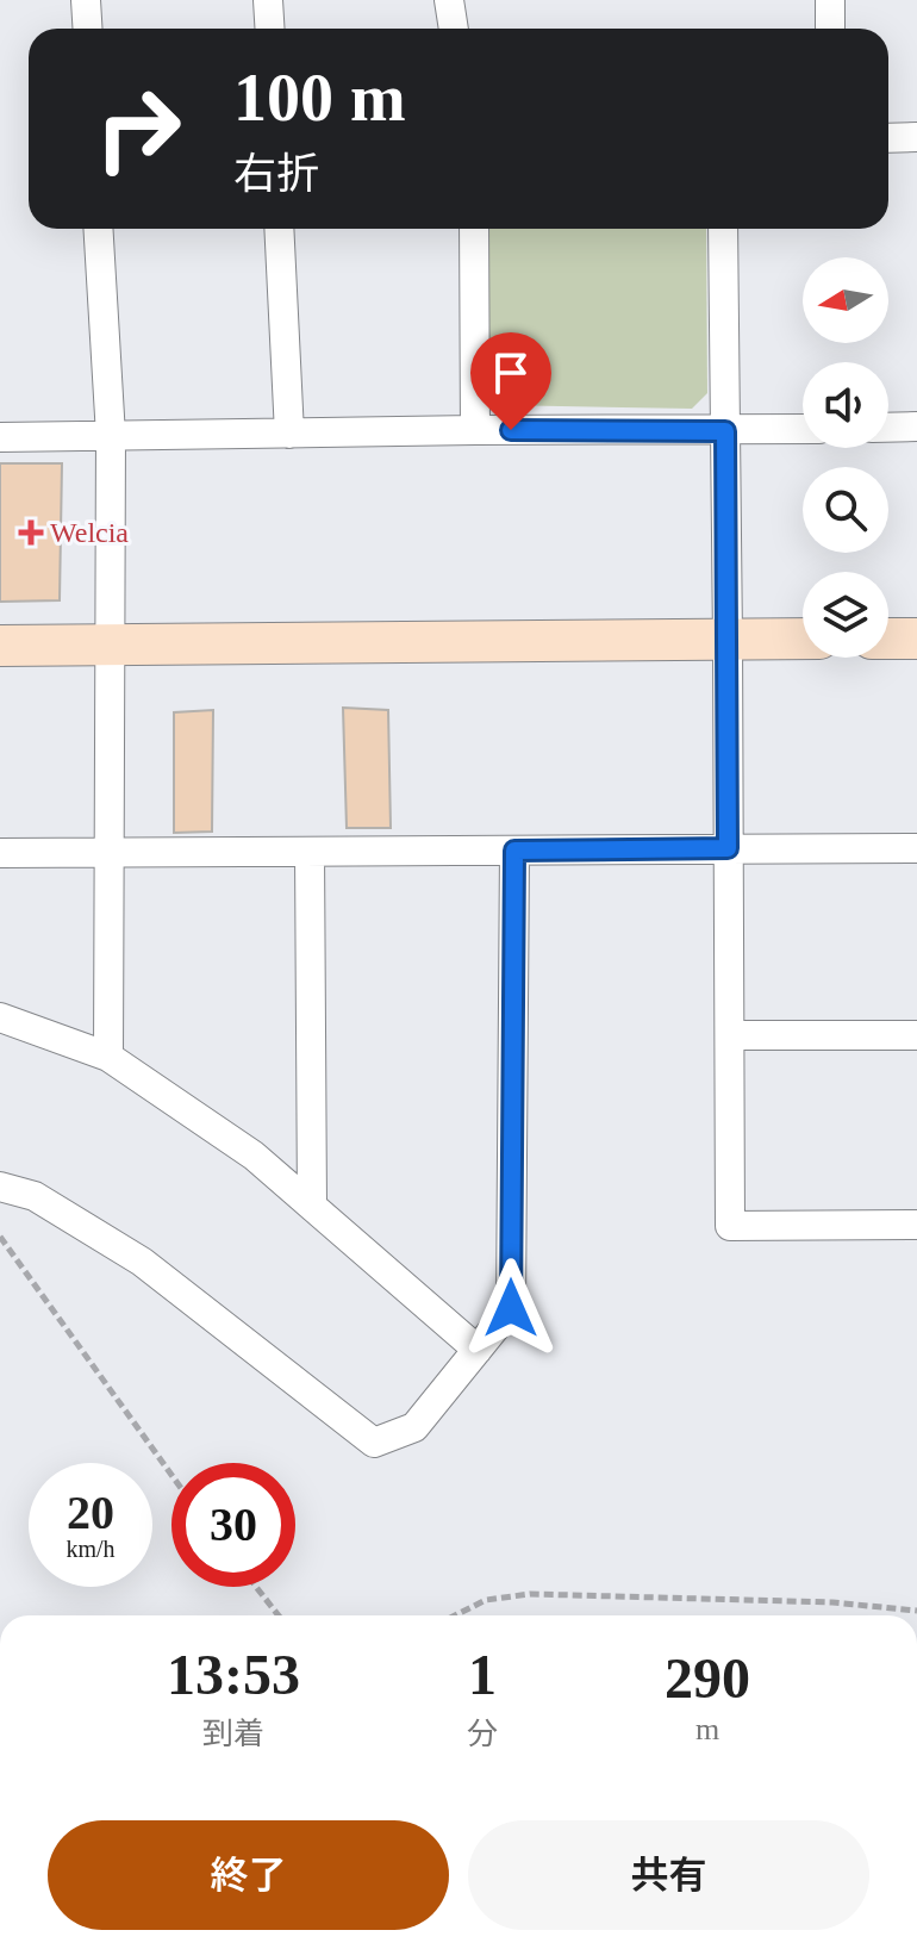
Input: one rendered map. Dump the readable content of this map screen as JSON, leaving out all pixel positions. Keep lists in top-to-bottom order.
{
  "places": {
    "health": ["Welcia"]
  },
  "north": "left",
  "page": {
    "turn": ["100 m", "右折"],
    "speed": "20 km/h",
    "limit": "30",
    "eta": [
      "13:53",
      "到着",
      "1",
      "分",
      "290",
      "m"
    ],
    "buttons": ["終了", "共有"]
  }
}
